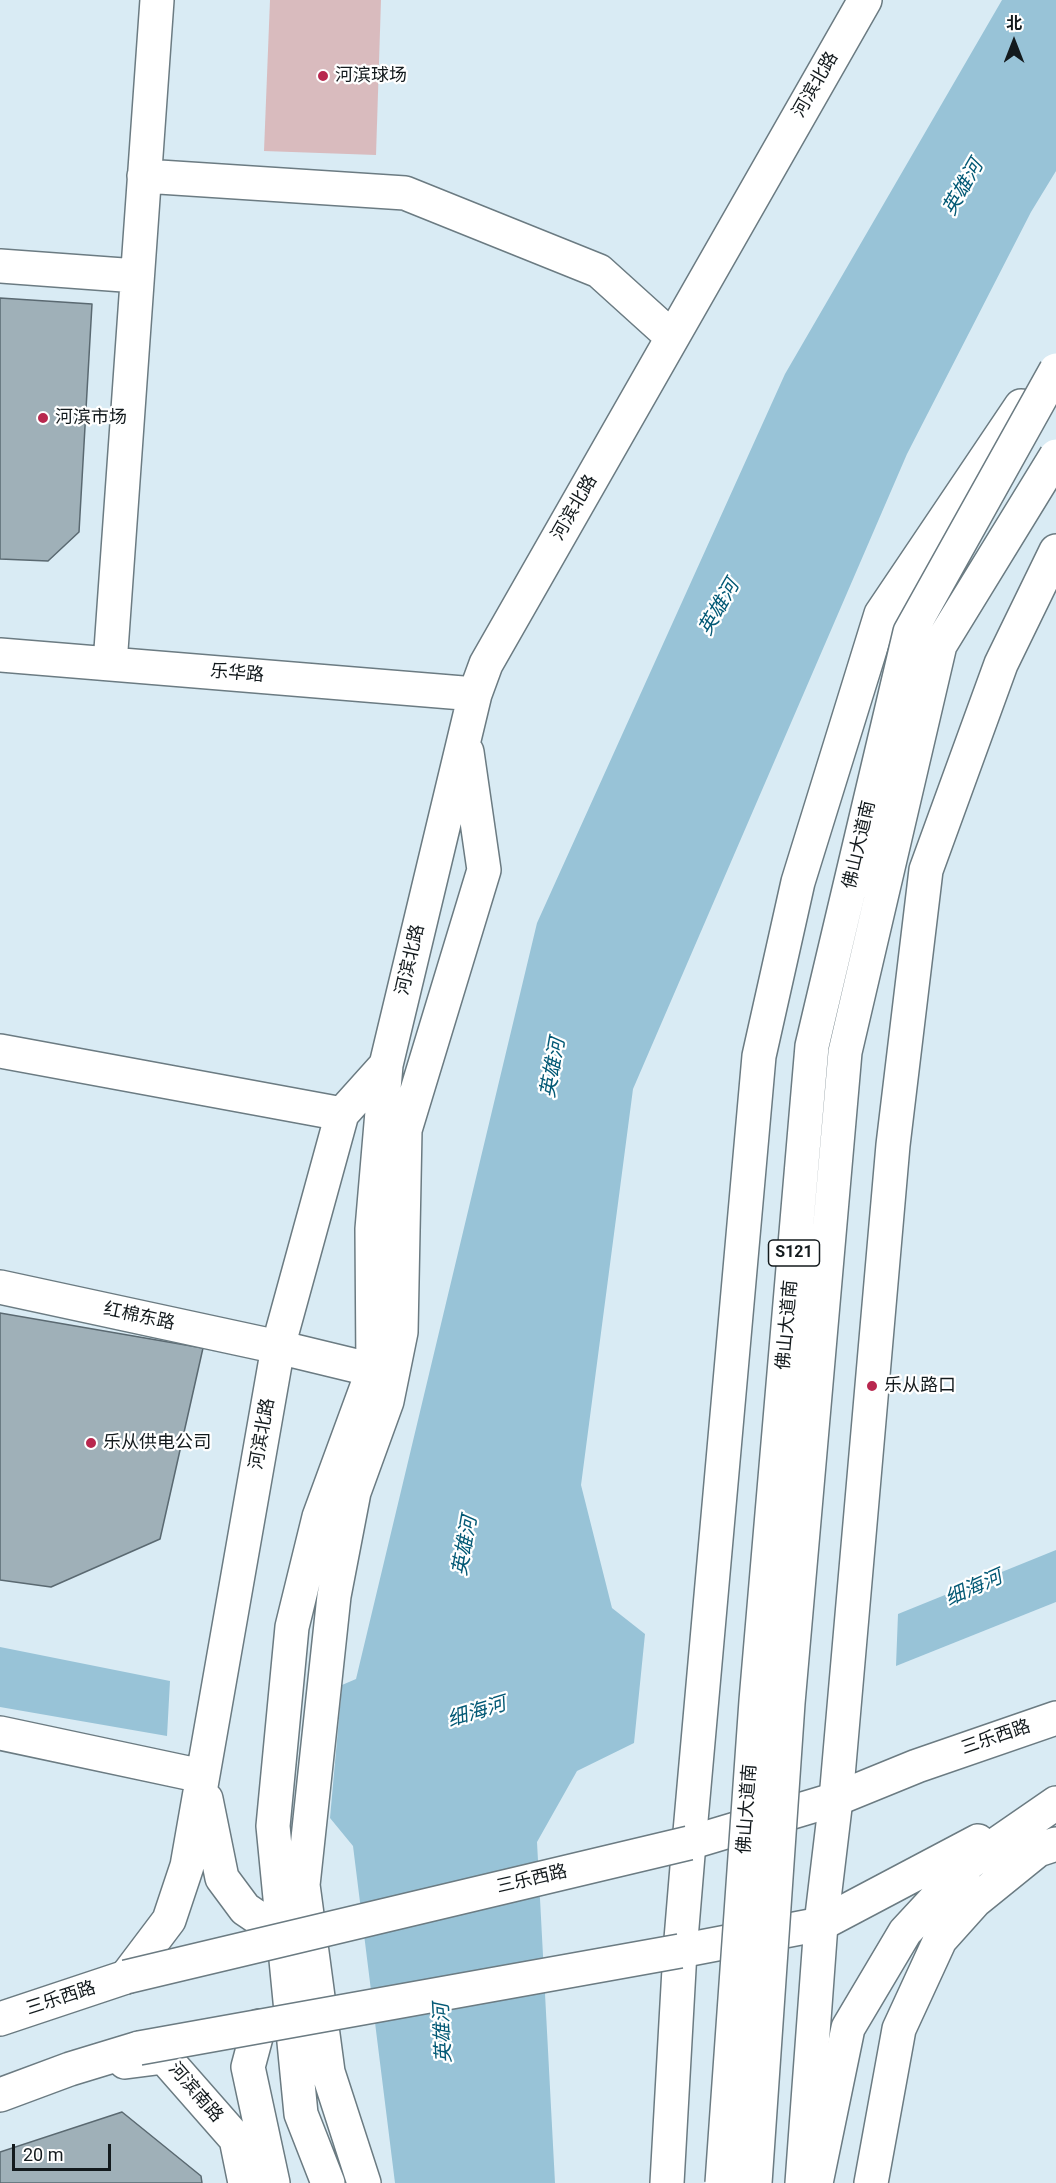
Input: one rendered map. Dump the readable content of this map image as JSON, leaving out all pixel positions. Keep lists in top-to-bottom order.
{
  "streets": {
    "main road": [
      "河滨北路",
      "乐华路",
      "佛山大道南",
      "S121",
      "红棉东路",
      "三乐西路",
      "河滨南路"
    ]
  },
  "crossings": [
    ["河滨北路", "乐华路"],
    ["河滨北路", "红棉东路"],
    ["河滨北路", "三乐西路"]
  ],
  "water": ["英雄河", "细海河"],
  "places": [
    "河滨球场",
    "河滨市场",
    "乐从路口",
    "乐从供电公司"
  ],
  "scale_bar": "20 m",
  "north": "top"
}
